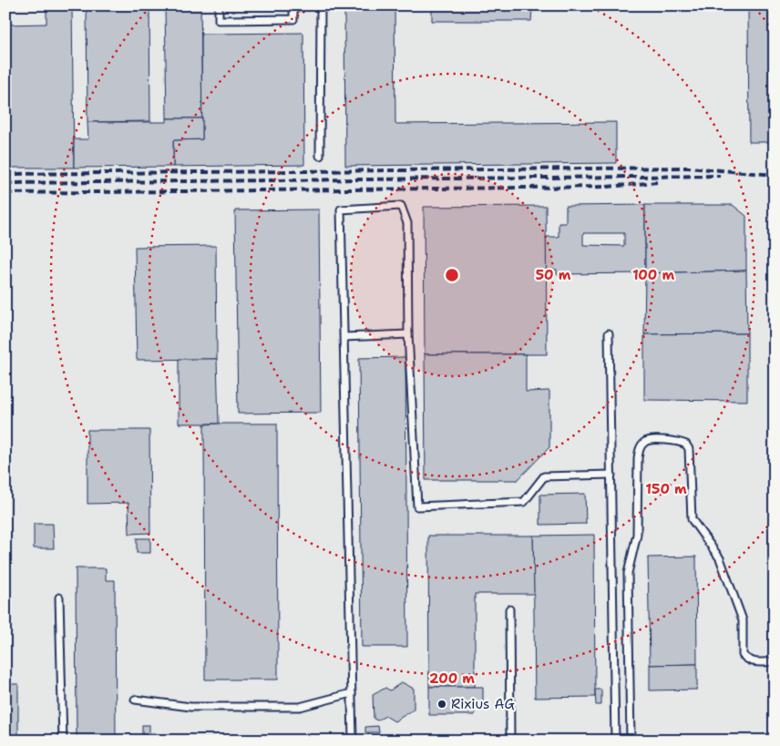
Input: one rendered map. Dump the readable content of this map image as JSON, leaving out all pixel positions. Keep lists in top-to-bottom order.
{
  "places": ["Rixius AG"],
  "rings": [
    "50 m",
    "100 m",
    "150 m",
    "200 m"
  ]
}
